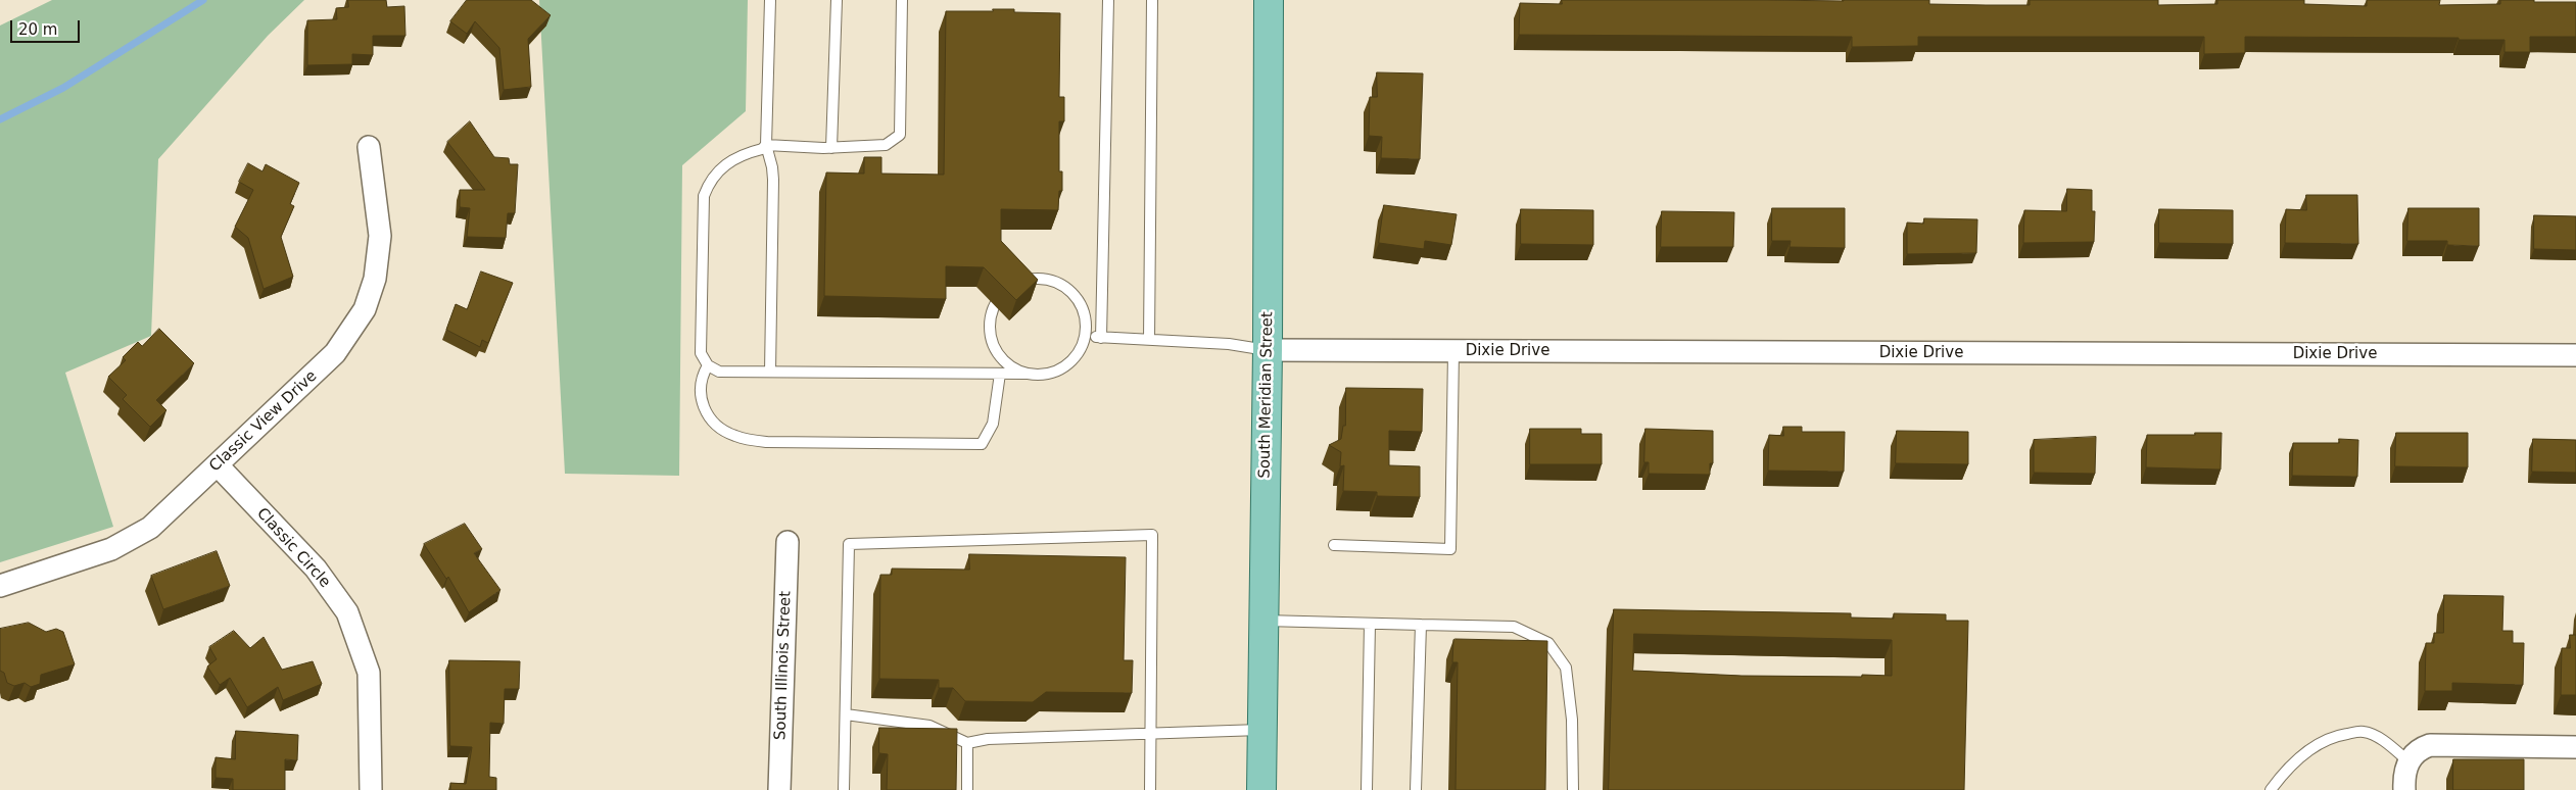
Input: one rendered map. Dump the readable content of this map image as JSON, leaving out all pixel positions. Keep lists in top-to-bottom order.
{
  "streets": {
    "main road": ["South Meridian Street"],
    "street": [
      "Dixie Drive",
      "Classic View Drive",
      "Classic Circle",
      "South Illinois Street"
    ]
  },
  "crossings": [
    ["Dixie Drive", "South Meridian Street"],
    ["Classic View Drive", "Classic Circle"]
  ],
  "scale_bar": "20 m"
}
